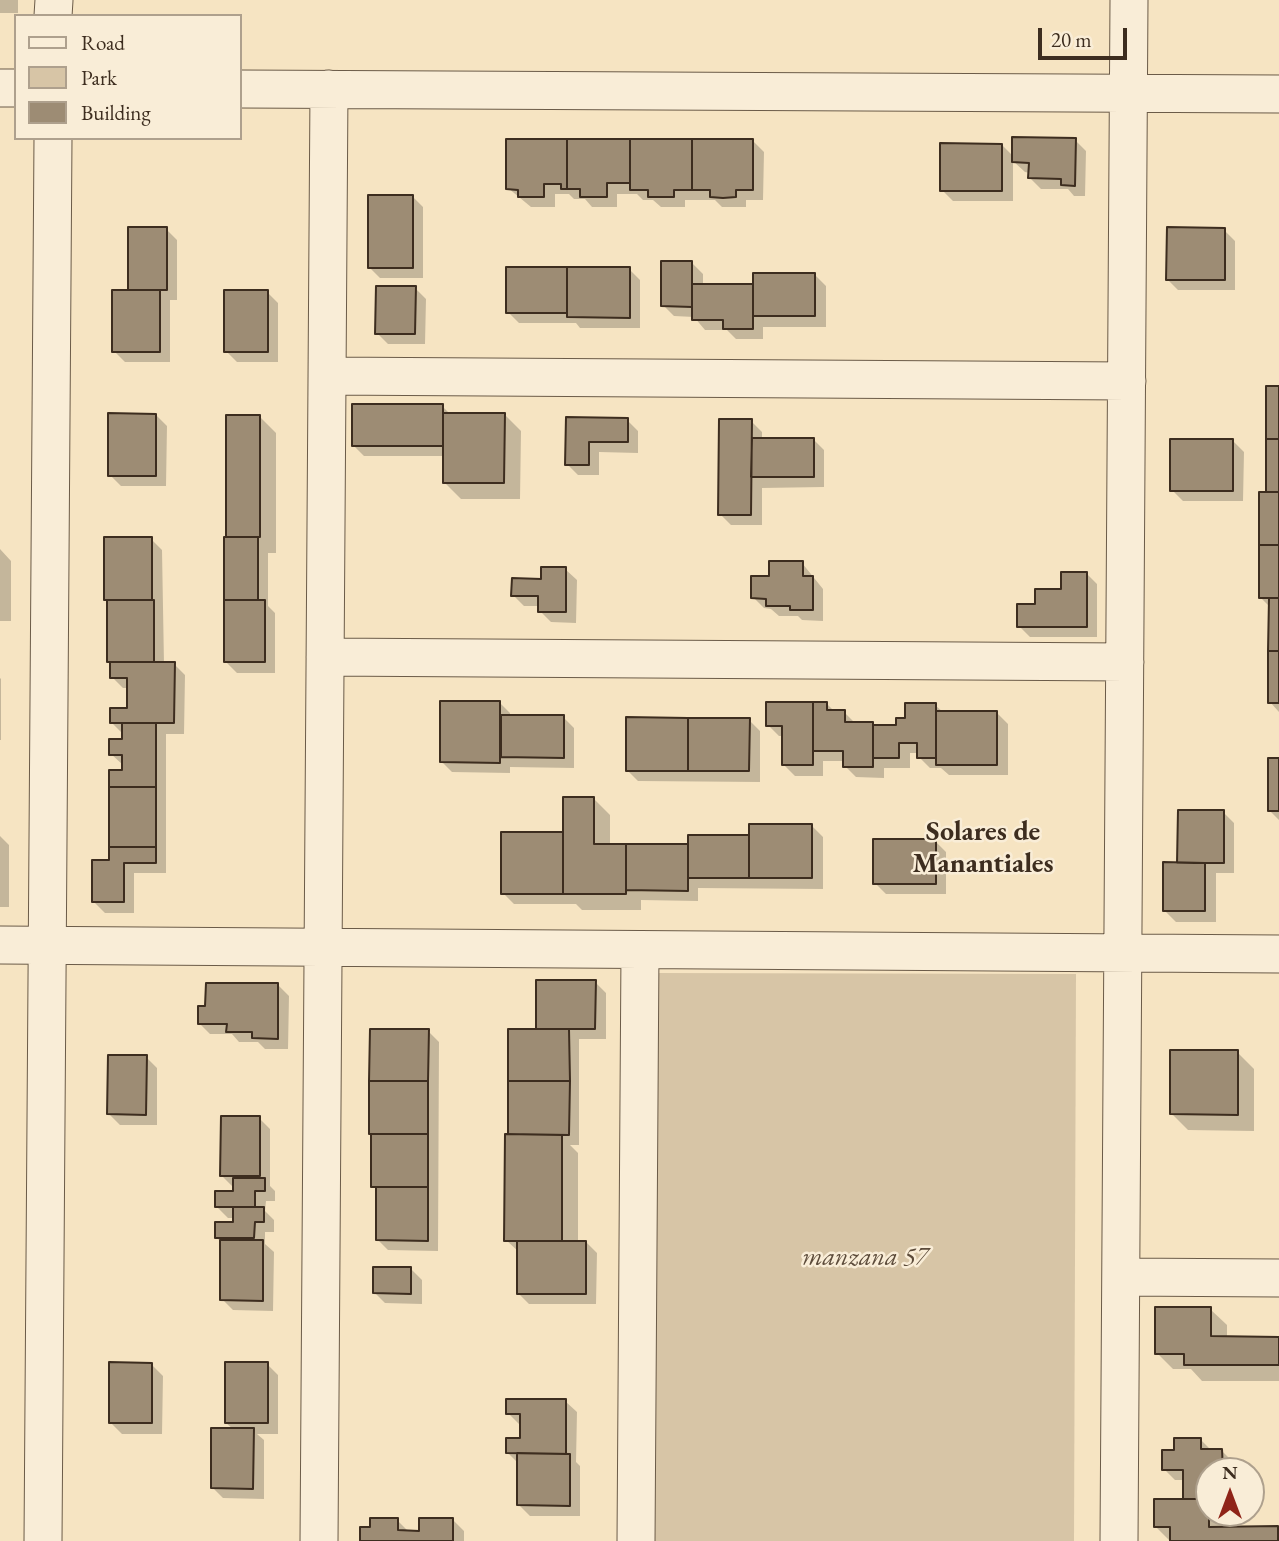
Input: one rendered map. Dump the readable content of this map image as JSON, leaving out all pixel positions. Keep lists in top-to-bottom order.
{
  "districts": ["Solares de Manantiales"],
  "parks": ["manzana 57"],
  "legend": ["Road", "Park", "Building"],
  "scale_bar": "20 m",
  "north": "top"
}
